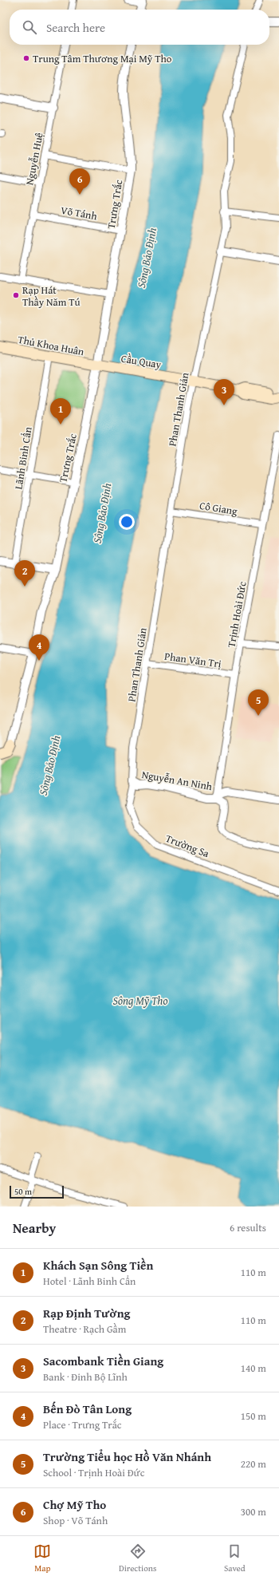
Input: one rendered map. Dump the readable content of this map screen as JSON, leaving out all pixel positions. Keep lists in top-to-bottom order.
{
  "streets": {
    "main road": ["Thủ Khoa Huân", "Cầu Quay"],
    "street": [
      "Nguyễn Huệ",
      "Trưng Trắc",
      "Võ Tánh",
      "Phan Thanh Giản",
      "Lãnh Binh Cẩn",
      "Cô Giang",
      "Trịnh Hoài Đức",
      "Phan Văn Trị",
      "Nguyễn An Ninh",
      "Trường Sa"
    ]
  },
  "crossings": [
    ["Nguyễn Huệ", "Võ Tánh"],
    ["Trưng Trắc", "Võ Tánh"],
    ["Trưng Trắc", "Thủ Khoa Huân"],
    ["Trưng Trắc", "Cầu Quay"],
    ["Thủ Khoa Huân", "Cầu Quay"],
    ["Thủ Khoa Huân", "Lãnh Binh Cẩn"],
    ["Cầu Quay", "Phan Thanh Giản"],
    ["Phan Thanh Giản", "Cô Giang"],
    ["Phan Thanh Giản", "Phan Văn Trị"],
    ["Phan Thanh Giản", "Nguyễn An Ninh"],
    ["Phan Thanh Giản", "Trường Sa"],
    ["Cô Giang", "Trịnh Hoài Đức"],
    ["Trịnh Hoài Đức", "Phan Văn Trị"],
    ["Trịnh Hoài Đức", "Nguyễn An Ninh"],
    ["Nguyễn An Ninh", "Trường Sa"]
  ],
  "water": ["Sông Bảo Định", "Sông Mỹ Tho"],
  "places": ["Trung Tâm Thương Mại Mỹ Tho", "Rạp Hát Thầy Năm Tú"],
  "scale_bar": "50 m",
  "page": {
    "search": "Search here",
    "pins": [
      "6",
      "3",
      "1",
      "2",
      "4",
      "5"
    ],
    "scale": "50 m",
    "heading": ["Nearby", "6 results"],
    "list": [
      {
        "mark": "1",
        "name": "Khách Sạn Sông Tiền",
        "note": "Hotel · Lãnh Binh Cẩn",
        "value": "110 m"
      },
      {
        "mark": "2",
        "name": "Rạp Định Tường",
        "note": "Theatre · Rạch Gầm",
        "value": "110 m"
      },
      {
        "mark": "3",
        "name": "Sacombank Tiền Giang",
        "note": "Bank · Đinh Bộ Lĩnh",
        "value": "140 m"
      },
      {
        "mark": "4",
        "name": "Bến Đò Tân Long",
        "note": "Place · Trưng Trắc",
        "value": "150 m"
      },
      {
        "mark": "5",
        "name": "Trường Tiểu học Hồ Văn Nhánh",
        "note": "School · Trịnh Hoài Đức",
        "value": "220 m"
      },
      {
        "mark": "6",
        "name": "Chợ Mỹ Tho",
        "note": "Shop · Võ Tánh",
        "value": "300 m"
      }
    ],
    "nav": ["Map", "Directions", "Saved"]
  }
}
